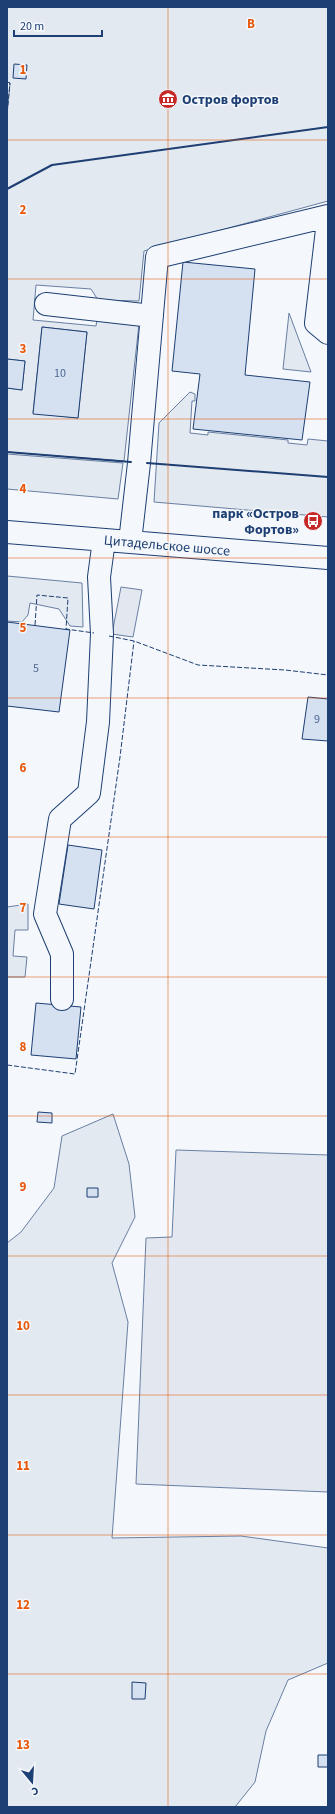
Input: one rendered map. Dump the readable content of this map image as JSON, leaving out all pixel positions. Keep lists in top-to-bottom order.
{
  "streets": {
    "street": ["Цитадельское шоссе"]
  },
  "places": {
    "museum": ["Остров фортов"],
    "bus stop": ["парк «Остров Фортов»"]
  },
  "house_numbers": ["10", "5", "9"],
  "scale_bar": "20 m",
  "north": "bottom",
  "grid": {
    "columns": ["B"],
    "rows": [
      "1",
      "2",
      "3",
      "4",
      "5",
      "6",
      "7",
      "8",
      "9",
      "10",
      "11",
      "12",
      "13"
    ]
  }
}
